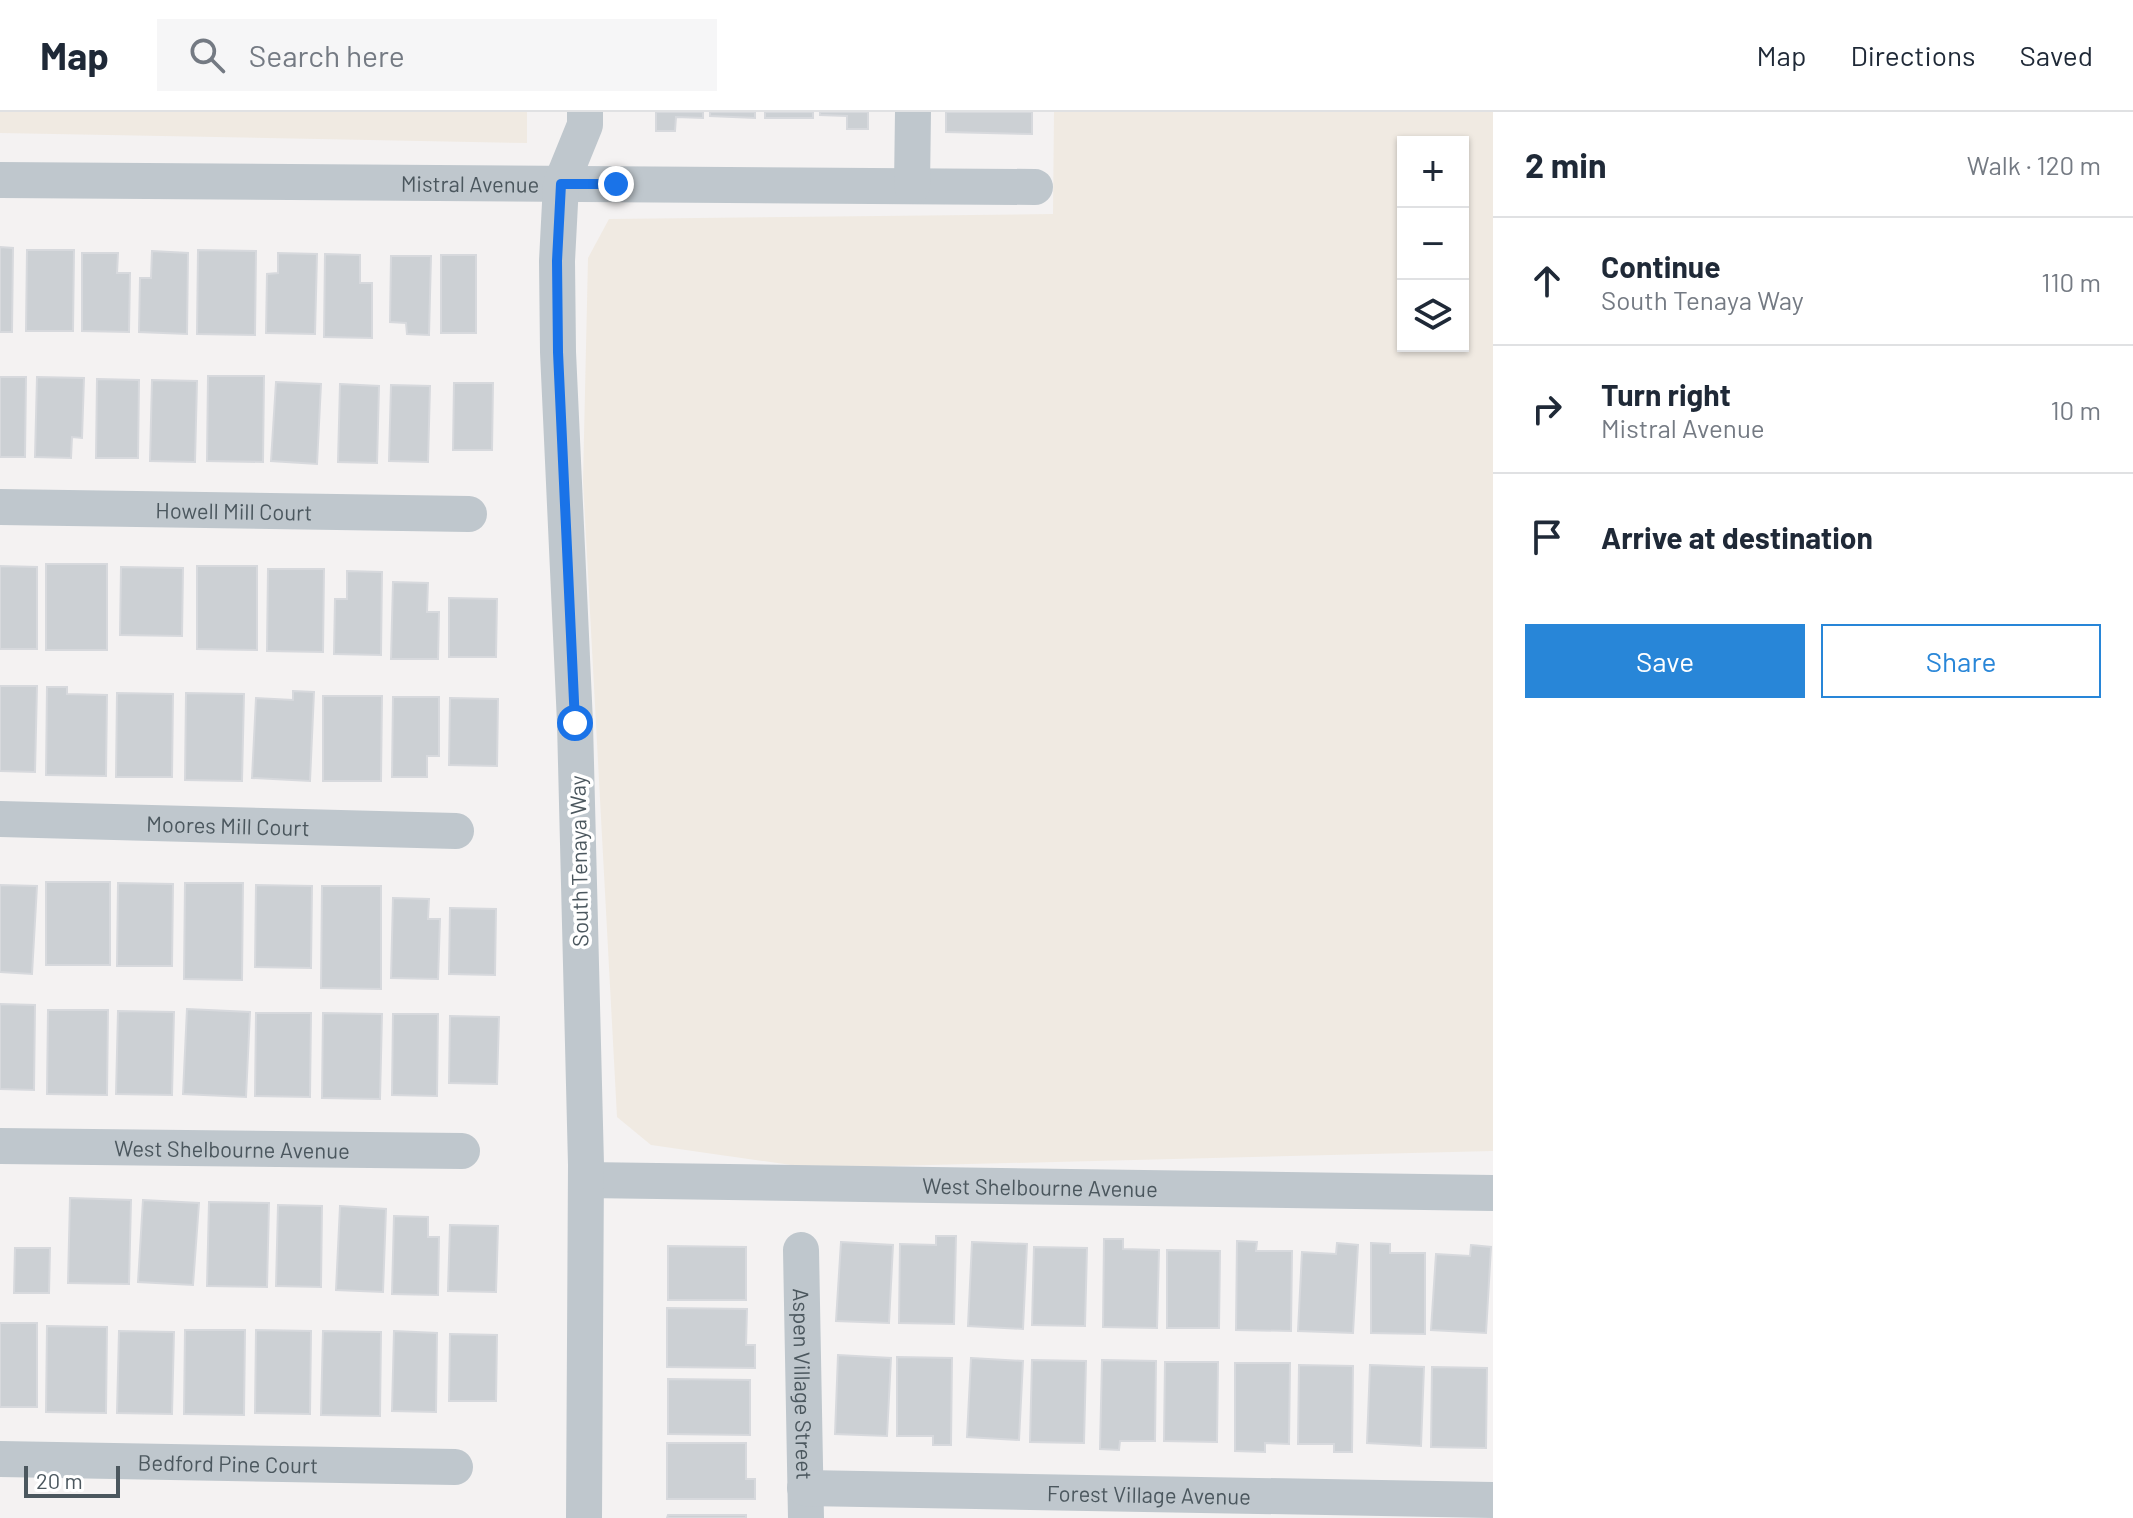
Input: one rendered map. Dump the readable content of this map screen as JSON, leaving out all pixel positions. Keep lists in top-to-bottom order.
{
  "streets": {
    "street": [
      "Mistral Avenue",
      "Howell Mill Court",
      "Moores Mill Court",
      "South Tenaya Way",
      "West Shelbourne Avenue",
      "Aspen Village Street",
      "Bedford Pine Court",
      "Forest Village Avenue"
    ]
  },
  "crossings": [
    ["Mistral Avenue", "South Tenaya Way"],
    ["South Tenaya Way", "West Shelbourne Avenue"],
    ["Aspen Village Street", "Forest Village Avenue"]
  ],
  "scale_bar": "20 m",
  "page": {
    "header": "Map",
    "search": "Search here",
    "nav": ["Map", "Directions", "Saved"],
    "heading": ["2 min", "Walk · 120 m"],
    "map_buttons": ["+", "−"],
    "list": [
      ["Continue", "South Tenaya Way", "110 m"],
      ["Turn right", "Mistral Avenue", "10 m"],
      "Arrive at destination"
    ],
    "buttons": ["Save", "Share"],
    "scale": "20 m"
  }
}
